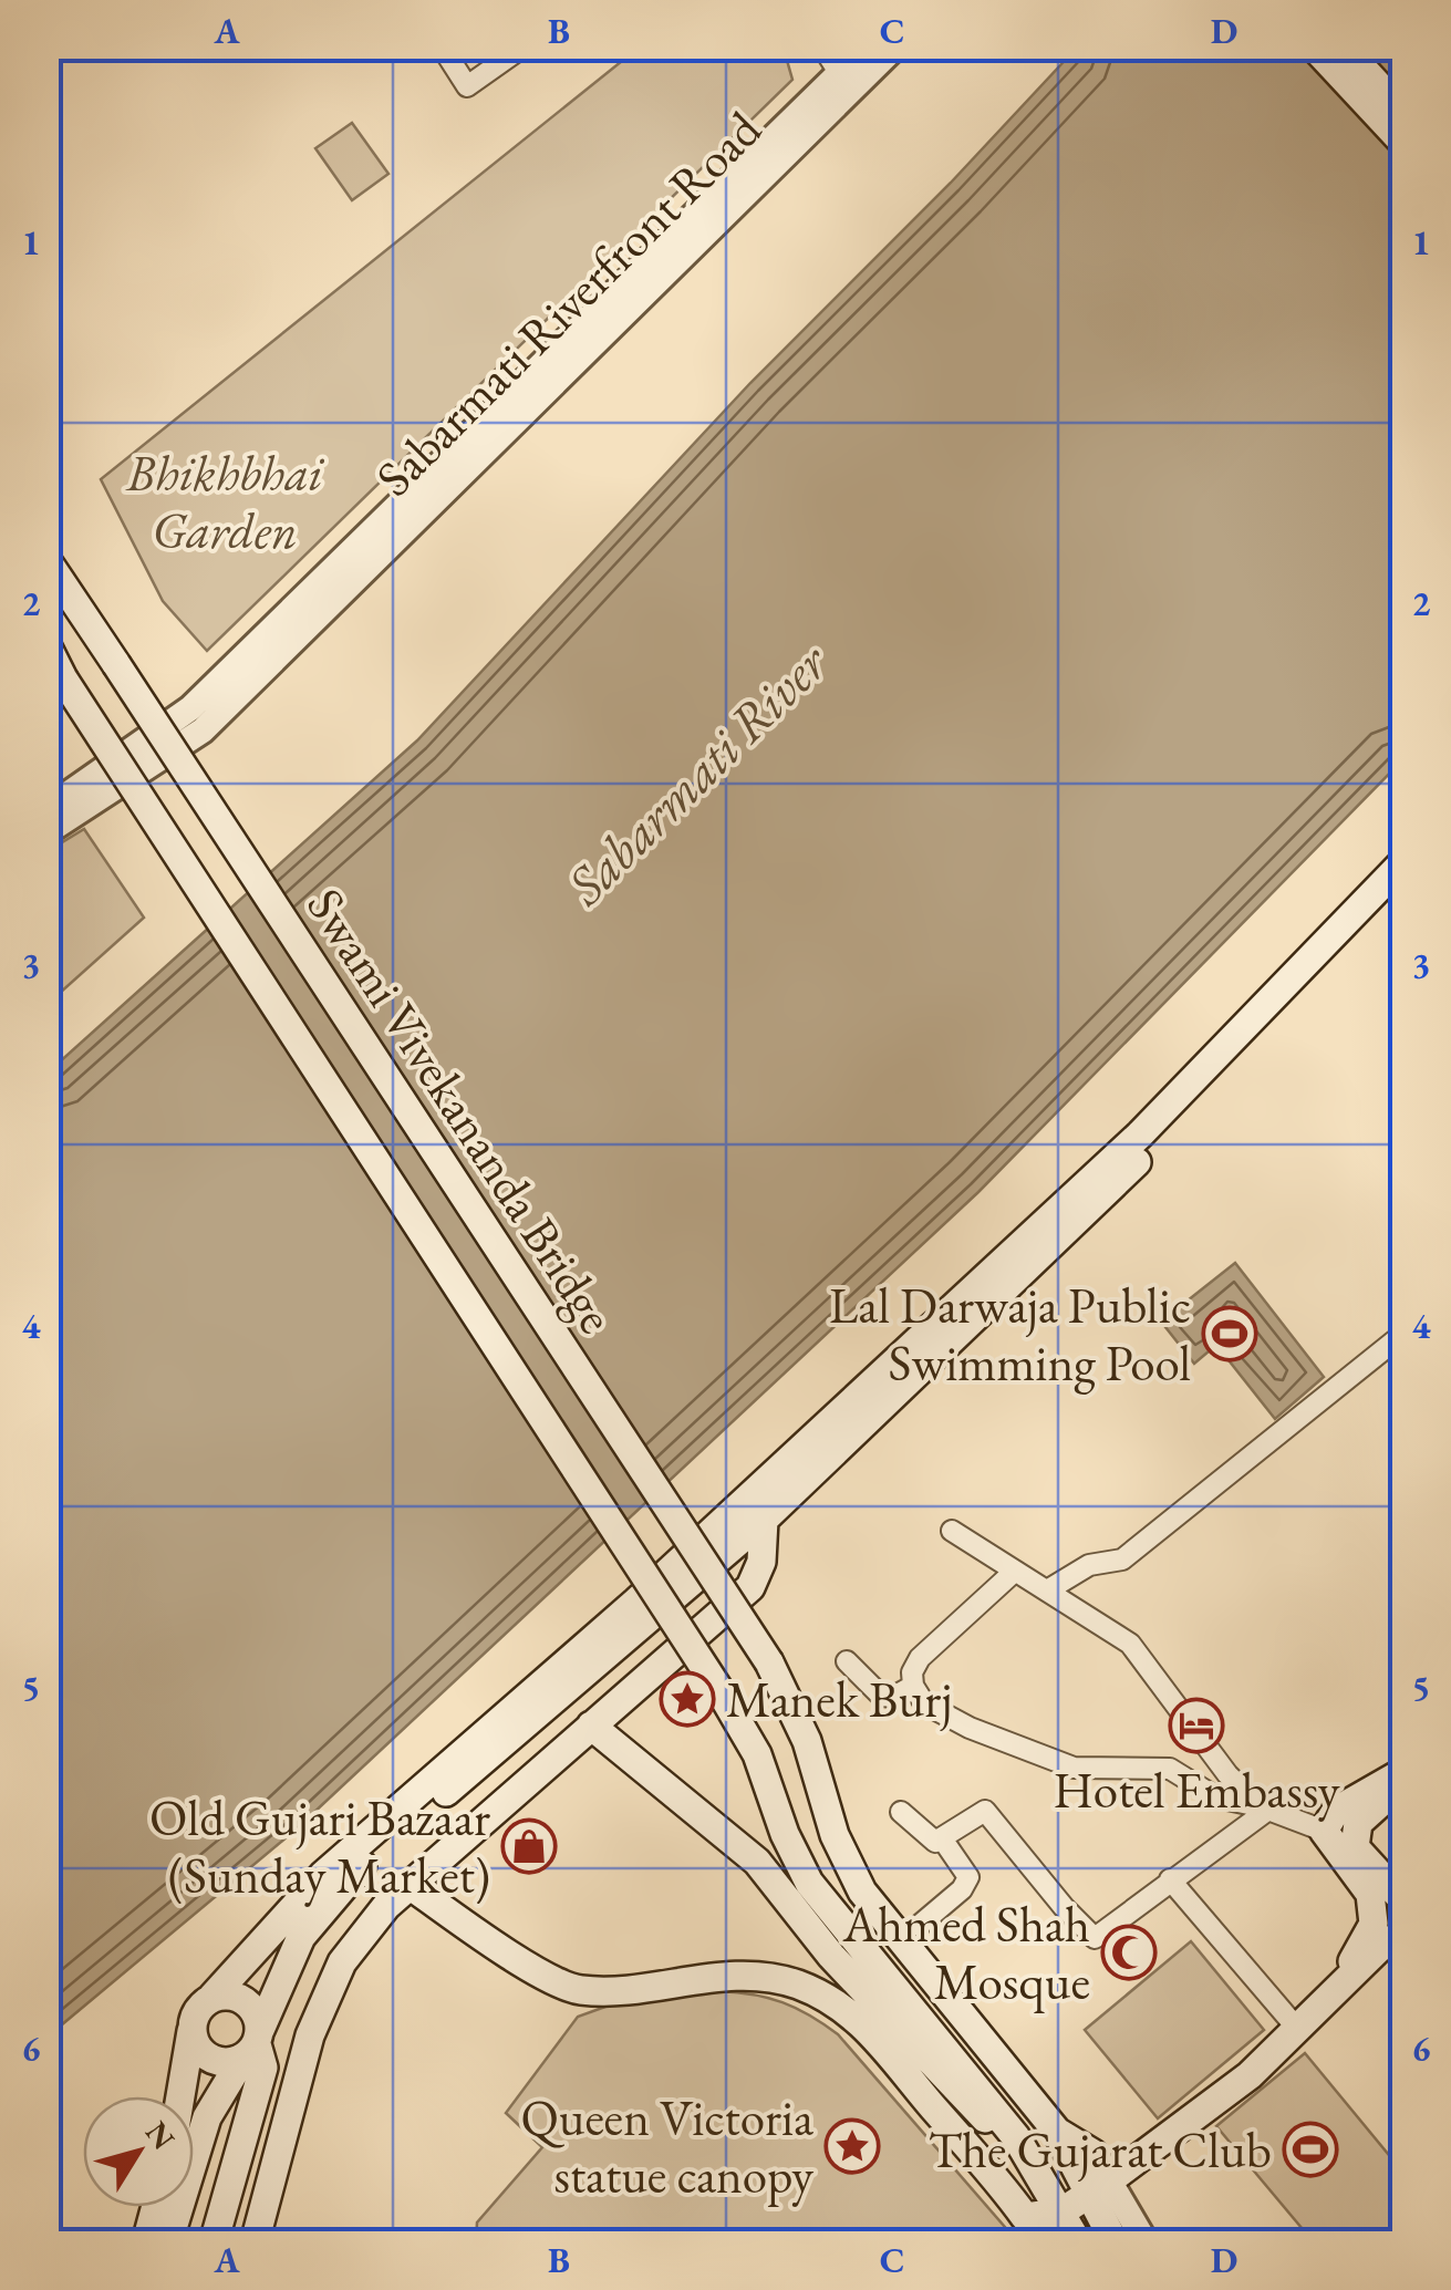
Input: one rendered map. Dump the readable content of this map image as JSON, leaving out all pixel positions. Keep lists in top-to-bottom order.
{
  "streets": {
    "main road": ["Swami Vivekananda Bridge"],
    "street": ["Sabarmati Riverfront Road"]
  },
  "water": ["Sabarmati River"],
  "parks": ["Bhikhbhai Garden"],
  "places": {
    "sports": ["Lal Darwaja Public Swimming Pool", "The Gujarat Club"],
    "place": ["Manek Burj", "Queen Victoria statue canopy"],
    "hotel": ["Hotel Embassy"],
    "shop": ["Old Gujari Bazaar (Sunday Market)"],
    "mosque": ["Ahmed Shah Mosque"]
  },
  "north": "top right",
  "grid": {
    "columns": [
      "A",
      "B",
      "C",
      "D"
    ],
    "rows": [
      "1",
      "2",
      "3",
      "4",
      "5",
      "6"
    ]
  }
}
